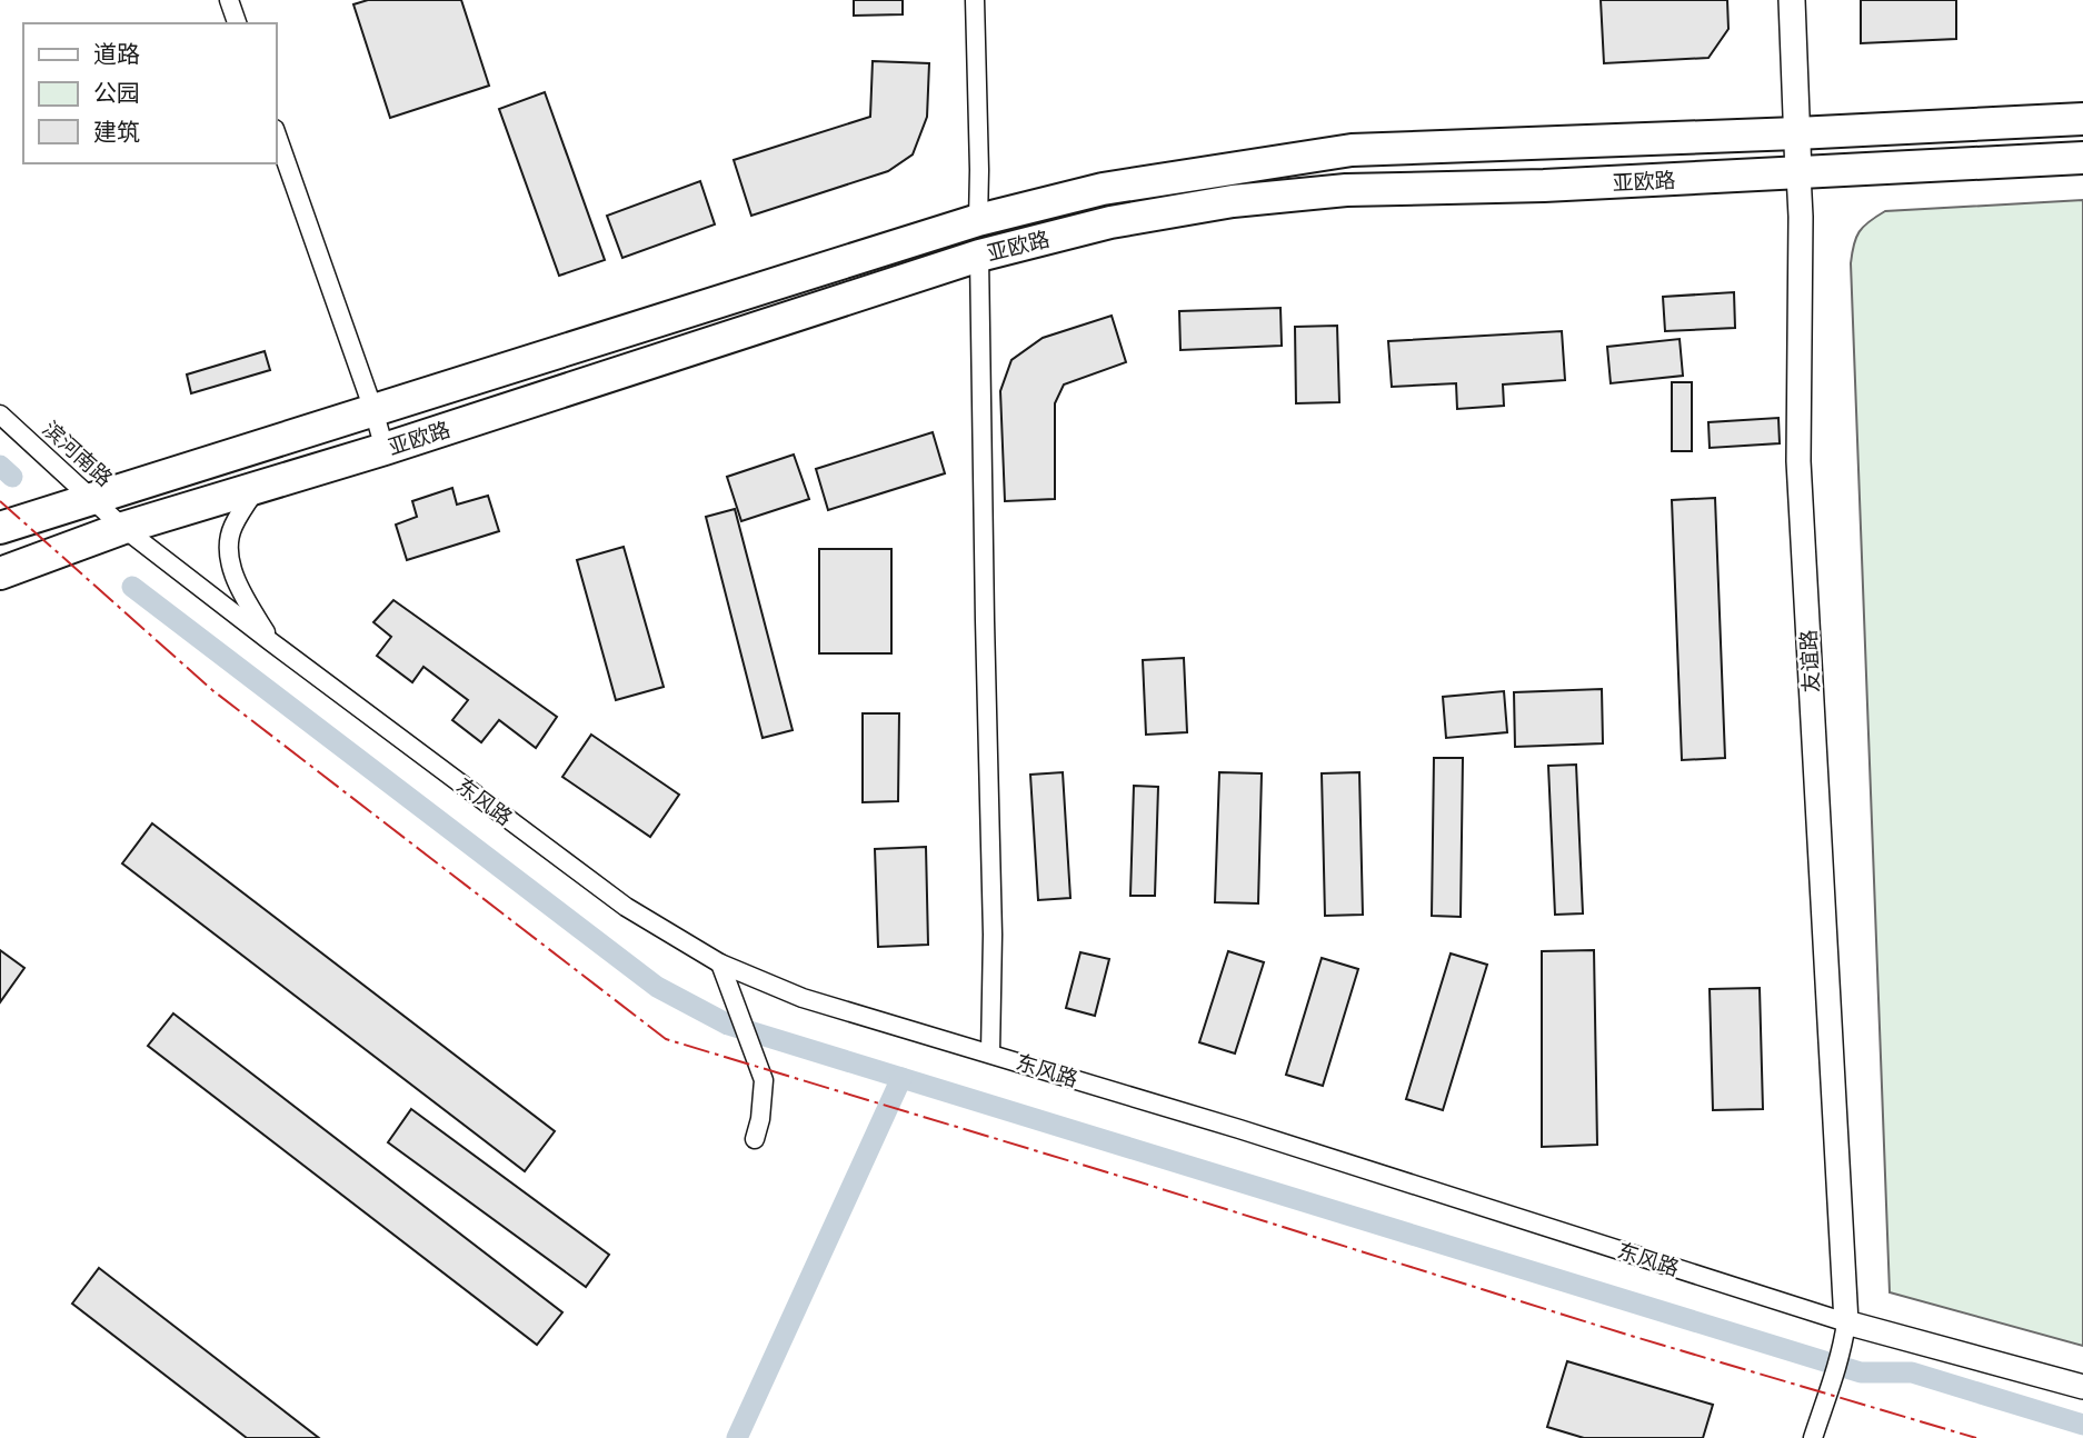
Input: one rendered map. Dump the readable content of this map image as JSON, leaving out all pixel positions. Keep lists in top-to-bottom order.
{
  "streets": {
    "highway": ["亚欧路"],
    "main road": ["友谊路"],
    "street": ["滨河南路", "东风路"]
  },
  "crossings": [
    ["亚欧路", "滨河南路"],
    ["亚欧路", "友谊路"],
    ["亚欧路", "东风路"],
    ["滨河南路", "东风路"],
    ["友谊路", "东风路"]
  ],
  "legend": ["道路", "公园", "建筑"]
}
